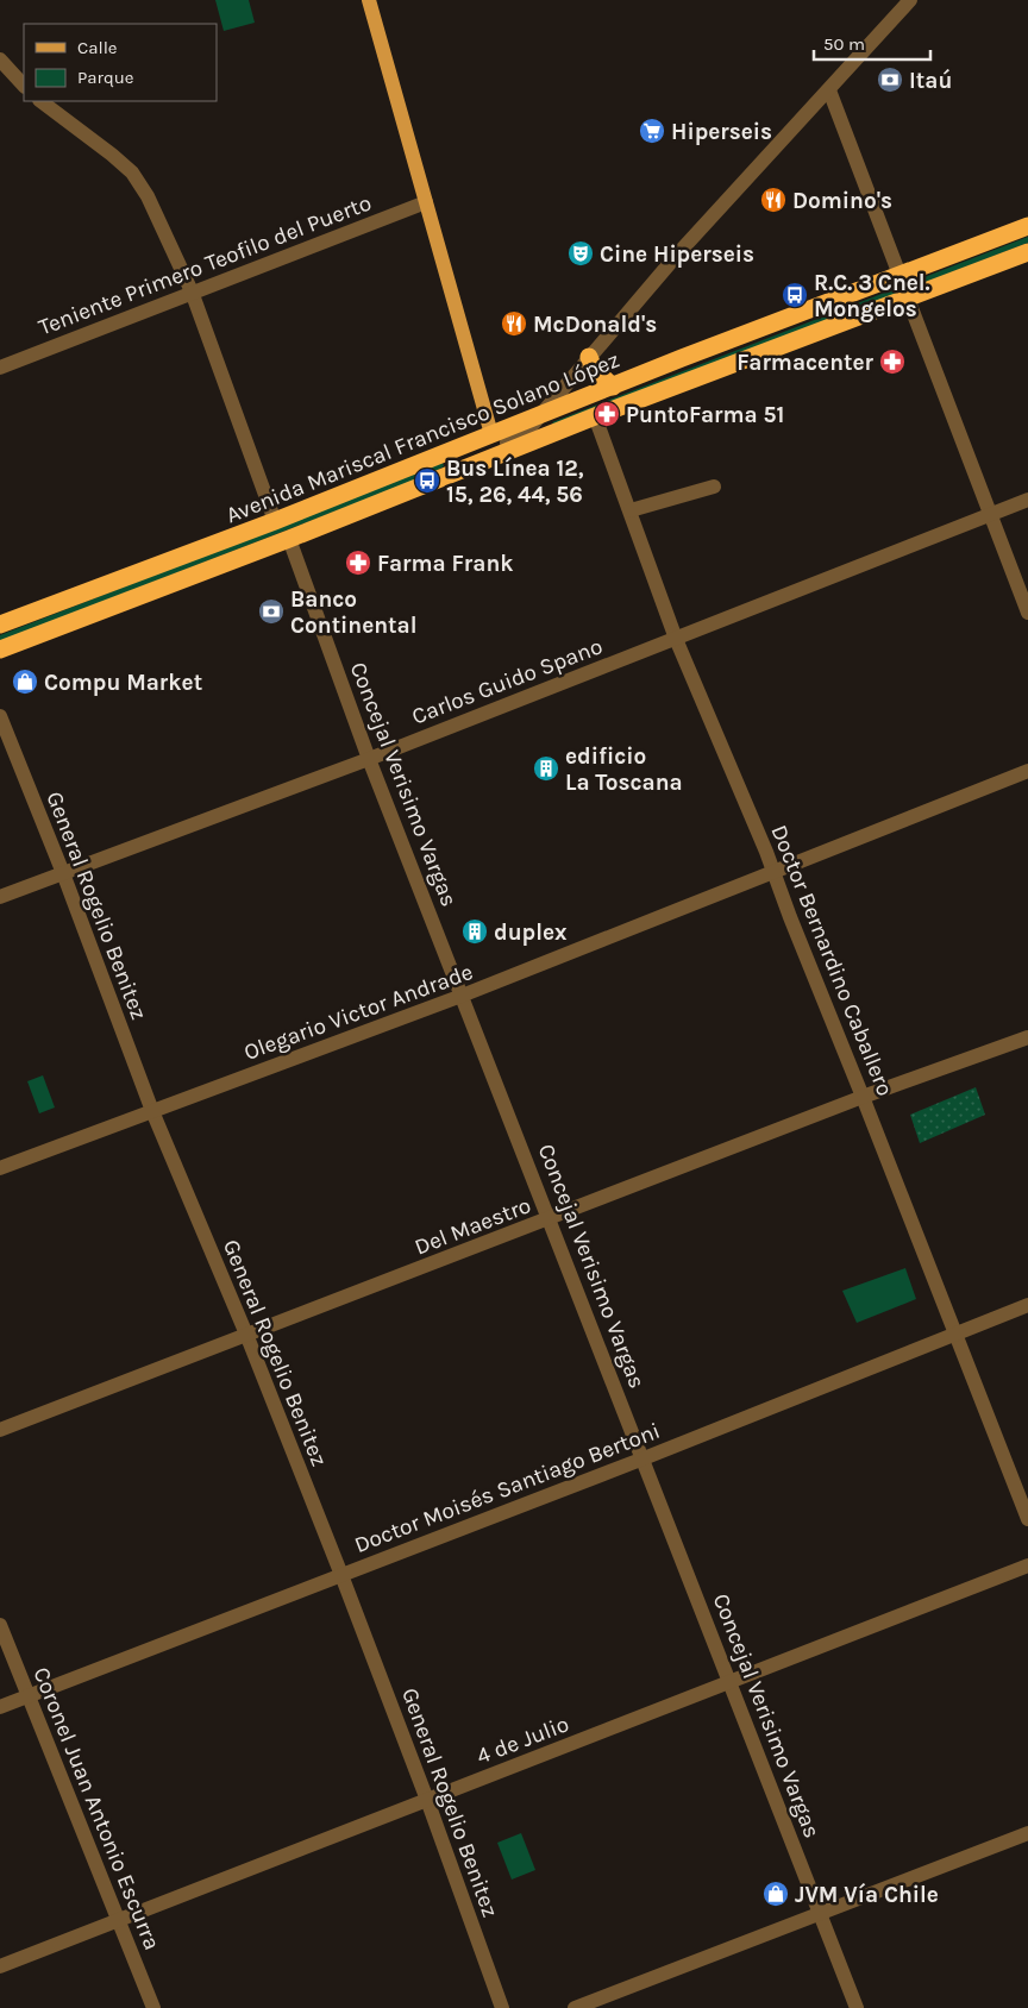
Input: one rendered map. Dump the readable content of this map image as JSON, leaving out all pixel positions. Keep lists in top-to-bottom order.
{
  "streets": {
    "highway": ["Avenida Mariscal Francisco Solano López"],
    "street": [
      "Teniente Primero Teofilo del Puerto",
      "Carlos Guido Spano",
      "Concejal Verisimo Vargas",
      "General Rogelio Benitez",
      "Doctor Bernardino Caballero",
      "Olegario Victor Andrade",
      "Del Maestro",
      "Doctor Moisés Santiago Bertoni",
      "4 de Julio",
      "Coronel Juan Antonio Escurra"
    ]
  },
  "crossings": [
    ["Avenida Mariscal Francisco Solano López", "Concejal Verisimo Vargas"],
    ["Avenida Mariscal Francisco Solano López", "Doctor Bernardino Caballero"],
    ["Carlos Guido Spano", "Concejal Verisimo Vargas"],
    ["Carlos Guido Spano", "General Rogelio Benitez"],
    ["Carlos Guido Spano", "Doctor Bernardino Caballero"],
    ["Concejal Verisimo Vargas", "Olegario Victor Andrade"],
    ["Concejal Verisimo Vargas", "Del Maestro"],
    ["Concejal Verisimo Vargas", "Doctor Moisés Santiago Bertoni"],
    ["Concejal Verisimo Vargas", "4 de Julio"],
    ["General Rogelio Benitez", "Olegario Victor Andrade"],
    ["General Rogelio Benitez", "Del Maestro"],
    ["General Rogelio Benitez", "Doctor Moisés Santiago Bertoni"],
    ["General Rogelio Benitez", "4 de Julio"],
    ["Doctor Bernardino Caballero", "Olegario Victor Andrade"],
    ["Doctor Bernardino Caballero", "Del Maestro"],
    ["Doctor Bernardino Caballero", "Doctor Moisés Santiago Bertoni"],
    ["Doctor Moisés Santiago Bertoni", "Coronel Juan Antonio Escurra"],
    ["4 de Julio", "Coronel Juan Antonio Escurra"]
  ],
  "places": {
    "bank": ["Itaú", "Banco Continental"],
    "supermarket": ["Hiperseis"],
    "restaurant": ["Domino's", "McDonald's"],
    "theatre": ["Cine Hiperseis"],
    "bus stop": ["R.C. 3 Cnel. Mongelos", "Bus Línea 12, 15, 26, 44, 56"],
    "pharmacy": ["Farmacenter", "PuntoFarma 51", "Farma Frank"],
    "shop": ["Compu Market", "JVM Vía Chile"],
    "building": ["edificio La Toscana", "duplex"]
  },
  "legend": ["Calle", "Parque"],
  "scale_bar": "50 m"
}
